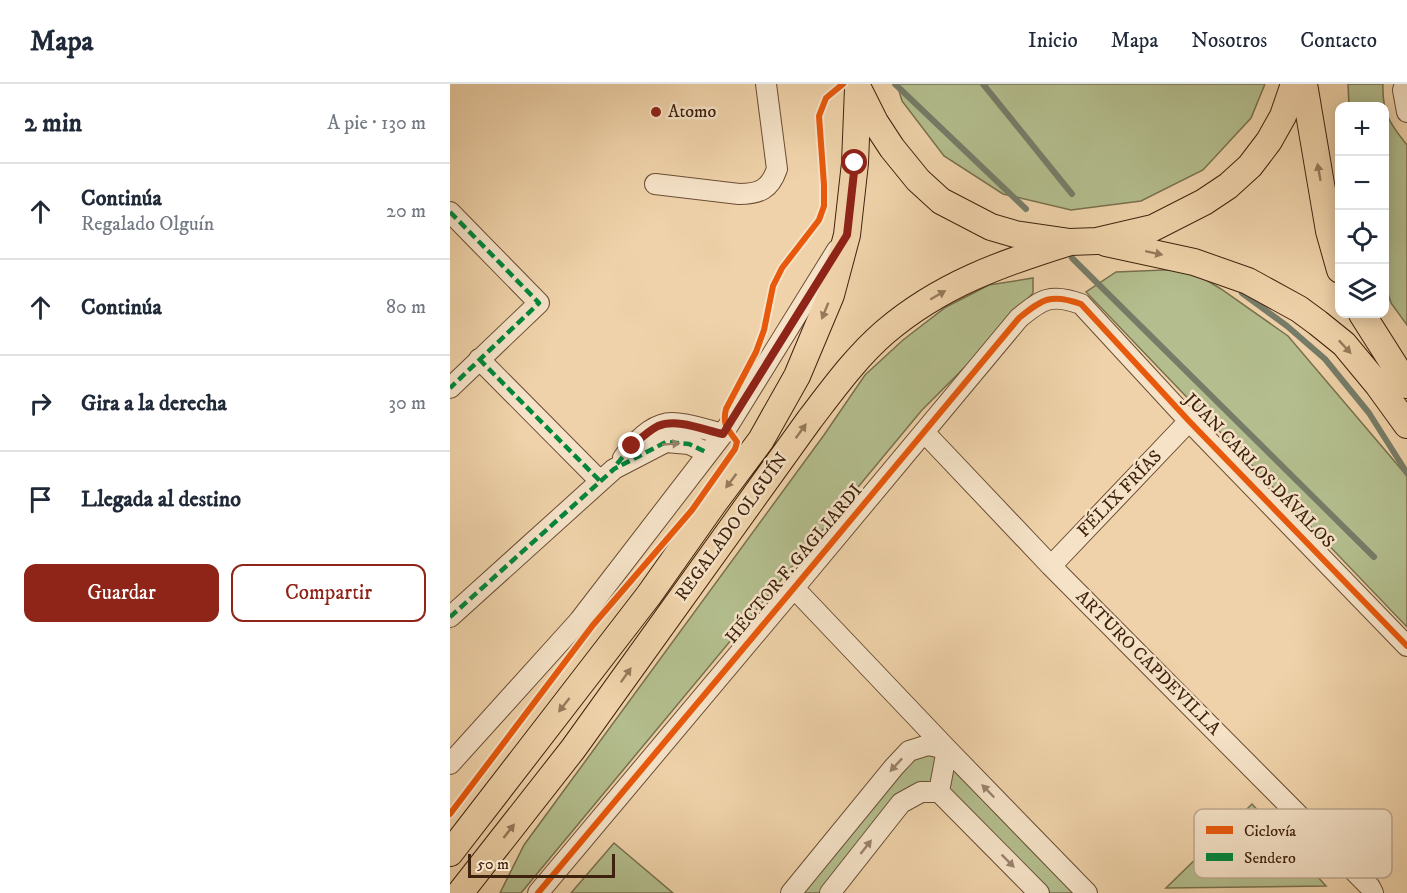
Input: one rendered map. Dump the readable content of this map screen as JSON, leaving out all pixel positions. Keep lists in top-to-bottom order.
{
  "streets": {
    "main road": ["REGALADO OLGUÍN"],
    "street": [
      "JUAN CARLOS DÁVALOS",
      "FÉLIX FRÍAS",
      "HÉCTOR F. GAGLIARDI",
      "ARTURO CAPDEVILLA"
    ]
  },
  "crossings": [
    ["JUAN CARLOS DÁVALOS", "FÉLIX FRÍAS"],
    ["JUAN CARLOS DÁVALOS", "HÉCTOR F. GAGLIARDI"],
    ["FÉLIX FRÍAS", "ARTURO CAPDEVILLA"],
    ["HÉCTOR F. GAGLIARDI", "ARTURO CAPDEVILLA"]
  ],
  "places": ["Atomo"],
  "legend": ["Ciclovía", "Sendero"],
  "scale_bar": "50 m",
  "page": {
    "header": "Mapa",
    "nav": [
      "Inicio",
      "Mapa",
      "Nosotros",
      "Contacto"
    ],
    "heading": ["2 min", "A pie · 130 m"],
    "map_buttons": ["+", "−"],
    "list": [
      ["Continúa", "Regalado Olguín", "20 m"],
      ["Continúa", "80 m"],
      ["Gira a la derecha", "30 m"],
      "Llegada al destino"
    ],
    "buttons": ["Guardar", "Compartir"],
    "scale": "50 m"
  }
}
